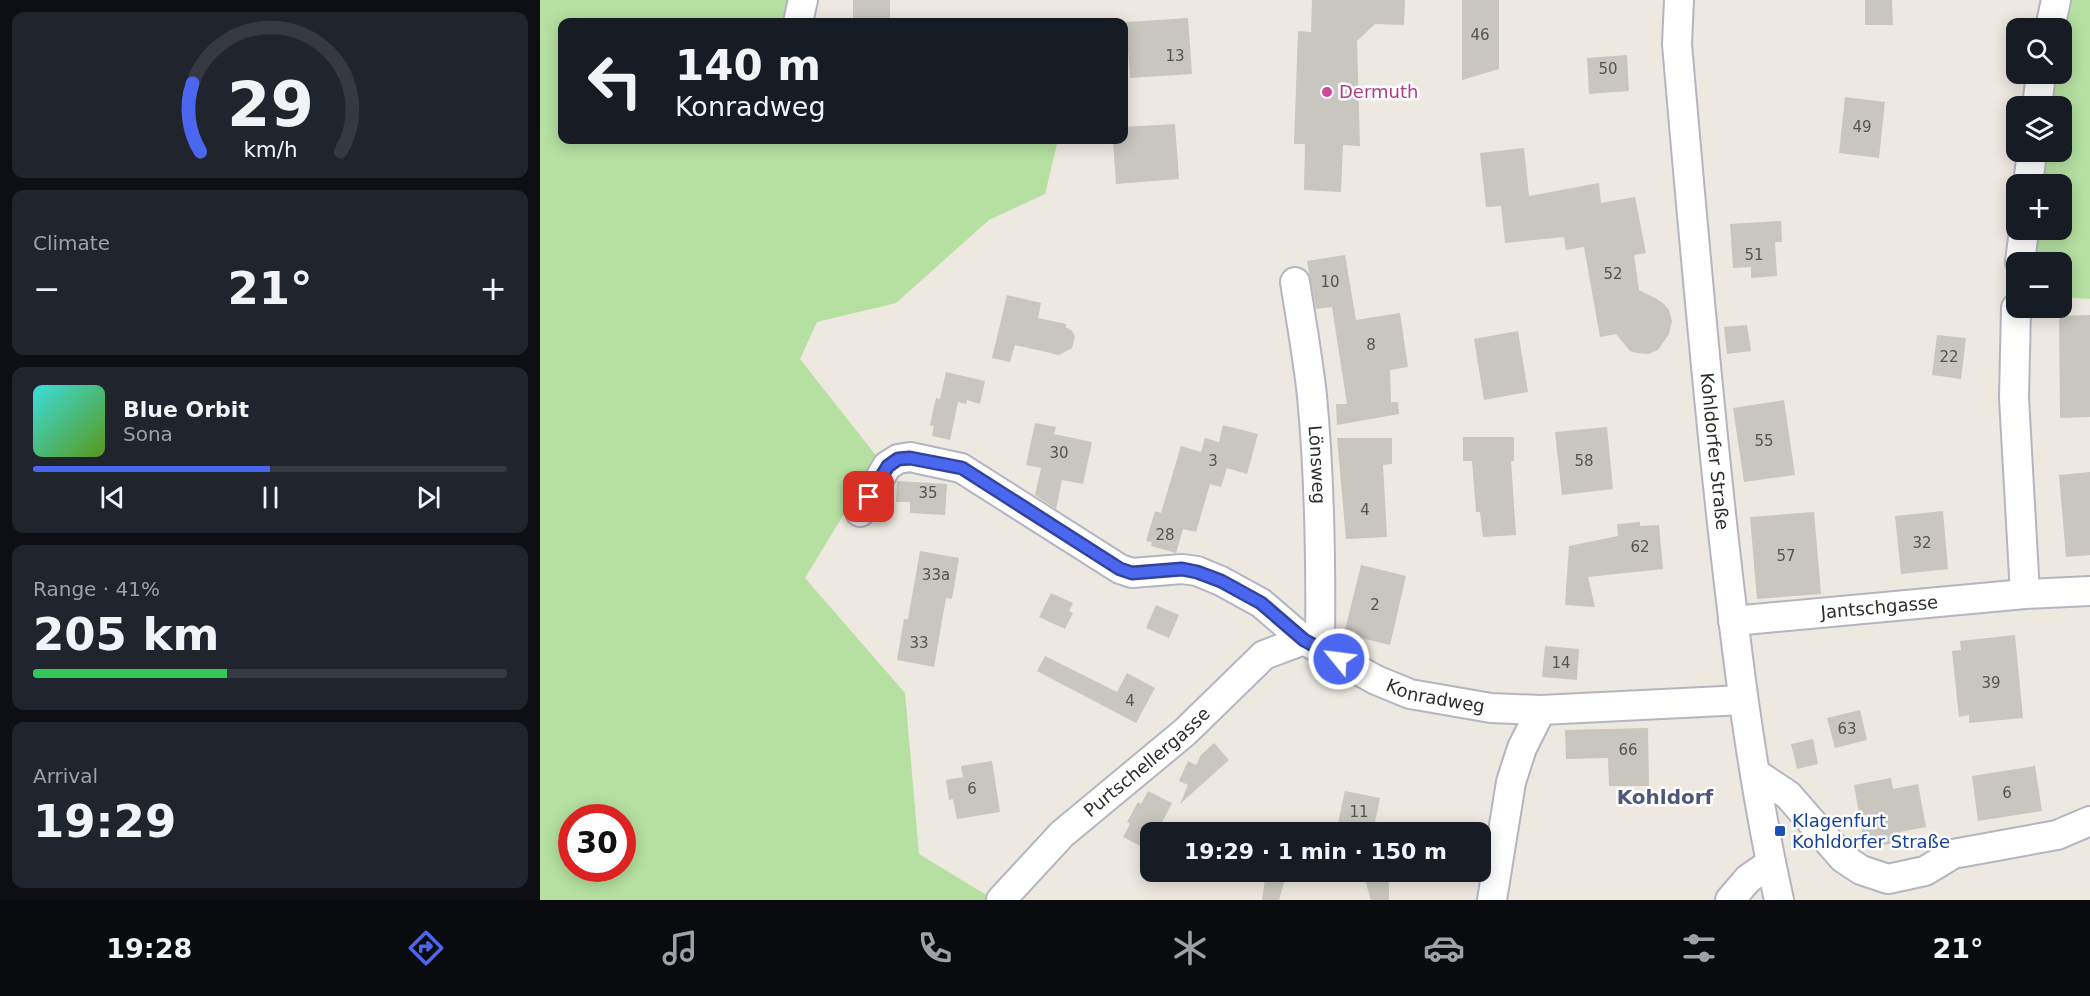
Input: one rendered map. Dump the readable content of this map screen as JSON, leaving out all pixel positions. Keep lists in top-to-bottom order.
{
  "streets": {
    "street": [
      "Kohldorfer Straße",
      "Lönsweg",
      "Jantschgasse",
      "Konradweg",
      "Purtschellergasse"
    ]
  },
  "crossings": [
    ["Kohldorfer Straße", "Jantschgasse"],
    ["Kohldorfer Straße", "Konradweg"],
    ["Lönsweg", "Konradweg"],
    ["Lönsweg", "Purtschellergasse"],
    ["Konradweg", "Purtschellergasse"]
  ],
  "districts": ["Kohldorf"],
  "places": {
    "other": ["Dermuth"],
    "transit": ["Klagenfurt Kohldorfer Straße"]
  },
  "house_numbers": [
    "46",
    "13",
    "50",
    "49",
    "51",
    "52",
    "10",
    "8",
    "22",
    "55",
    "30",
    "3",
    "58",
    "35",
    "4",
    "28",
    "32",
    "62",
    "57",
    "33a",
    "2",
    "33",
    "14",
    "39",
    "4",
    "63",
    "66",
    "6",
    "6",
    "11"
  ],
  "page": {
    "map_buttons": ["+", "−"],
    "turn": ["140 m", "Konradweg"],
    "tile": [
      "Climate",
      ["Range · 41%", "205 km"],
      ["Arrival", "19:29"]
    ],
    "heat": ["−", "21°", "+"],
    "song": ["Blue Orbit", "Sona"],
    "limit": "30",
    "trip": "19:29 · 1 min · 150 m",
    "tabs": ["19:28", "21°"],
    "gauge": ["29", "km/h"]
  }
}
